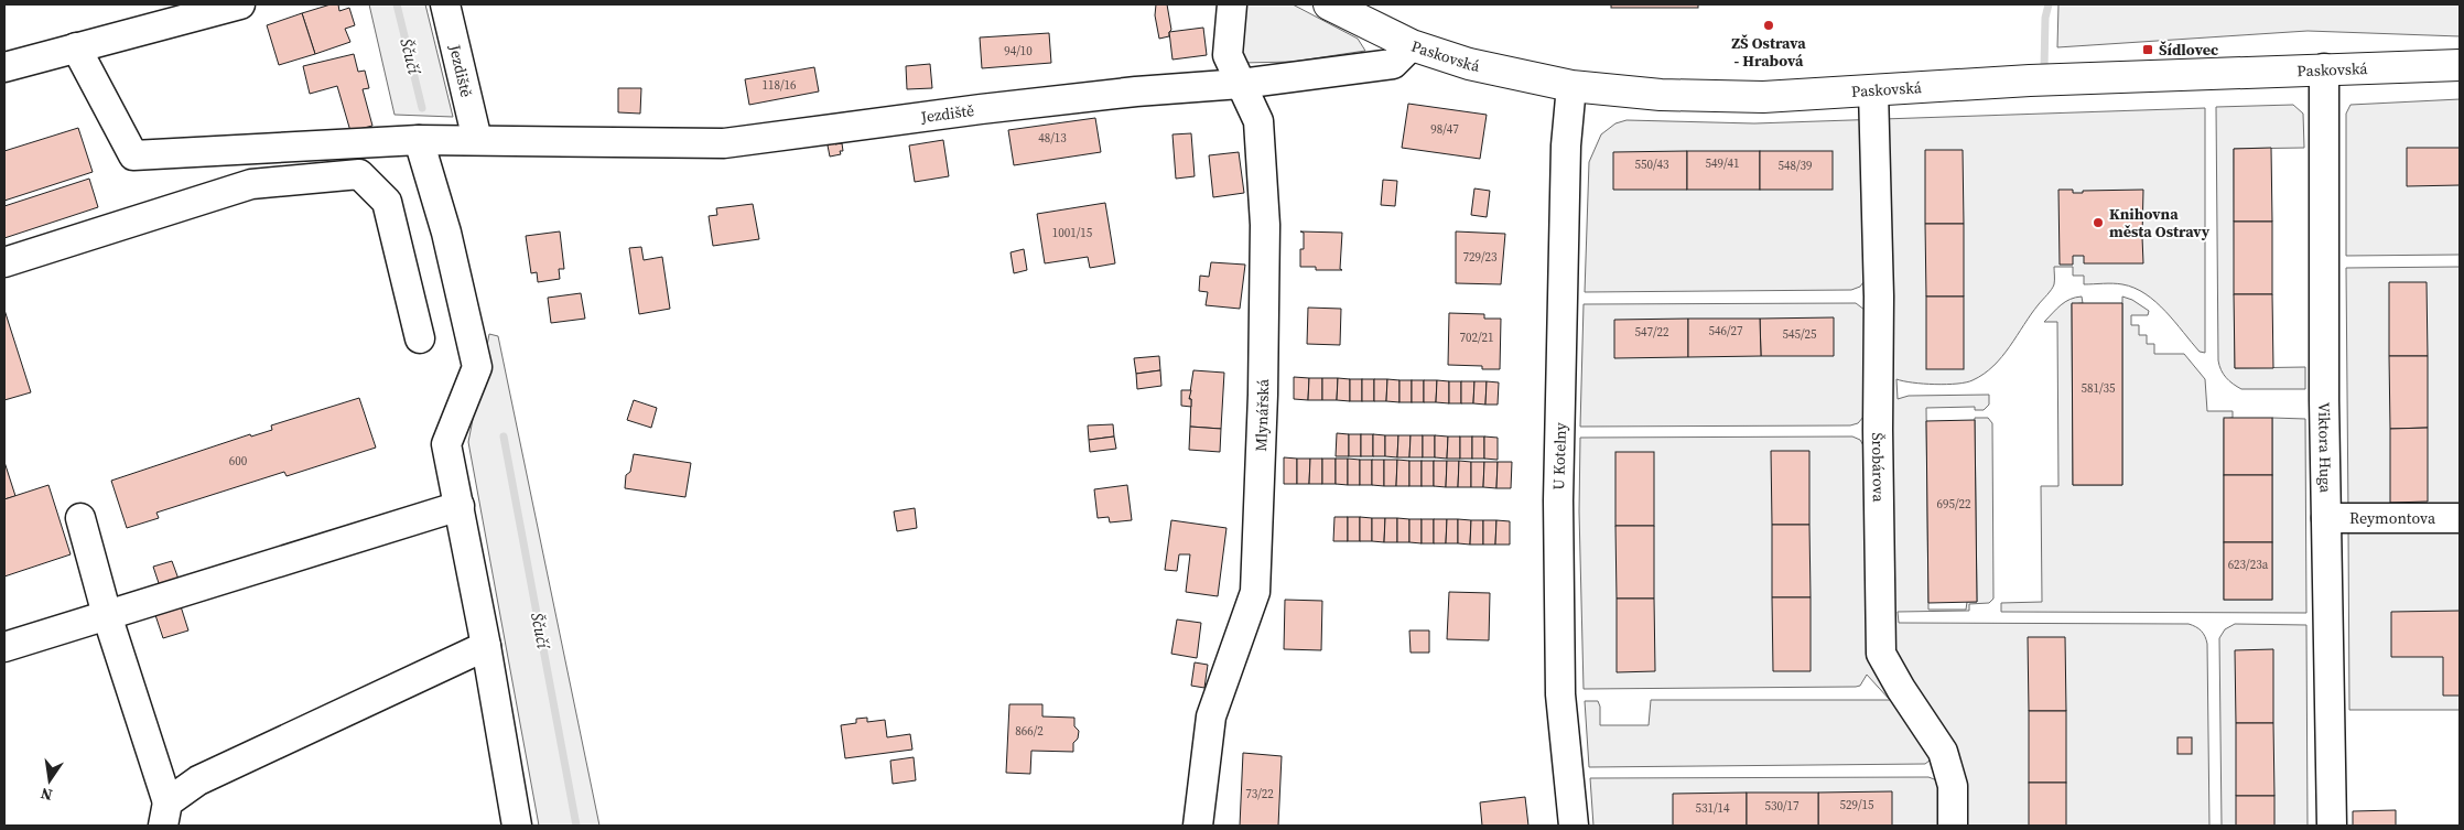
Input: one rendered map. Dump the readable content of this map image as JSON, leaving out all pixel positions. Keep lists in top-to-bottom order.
{
  "streets": {
    "main road": ["Paskovská"],
    "street": [
      "Jezdiště",
      "Mlynářská",
      "Viktora Huga",
      "U Kotelny",
      "Šrobárova",
      "Reymontova"
    ]
  },
  "crossings": [
    ["Paskovská", "Jezdiště"],
    ["Paskovská", "Viktora Huga"],
    ["Paskovská", "U Kotelny"],
    ["Paskovská", "Šrobárova"],
    ["Jezdiště", "Mlynářská"],
    ["Viktora Huga", "Reymontova"]
  ],
  "water": ["Ščučí"],
  "places": {
    "other": ["ZŠ Ostrava - Hrabová", "Knihovna města Ostravy"],
    "transit": ["Šídlovec"]
  },
  "house_numbers": [
    "94/10",
    "118/16",
    "98/47",
    "48/13",
    "549/41",
    "550/43",
    "548/39",
    "1001/15",
    "729/23",
    "546/27",
    "547/22",
    "545/25",
    "702/21",
    "581/35",
    "600",
    "695/22",
    "623/23a",
    "866/2",
    "73/22",
    "529/15",
    "530/17",
    "531/14"
  ],
  "north": "bottom"
}
